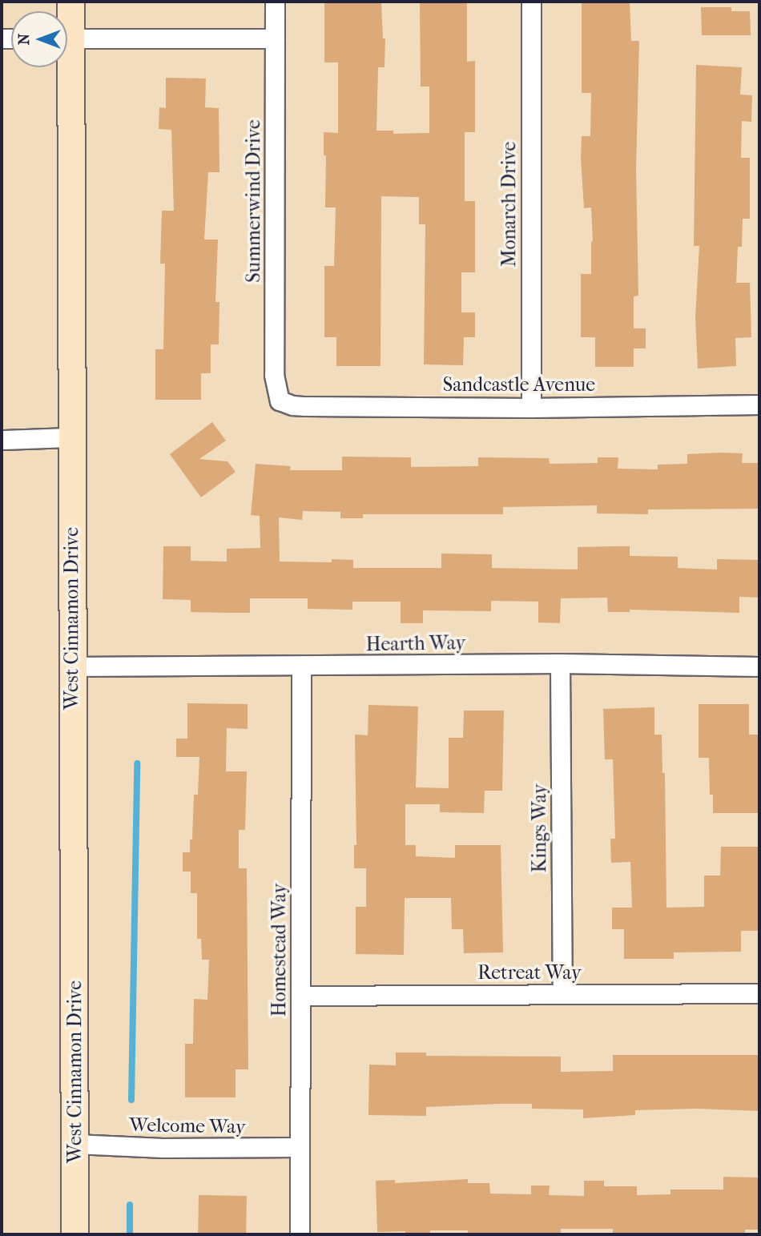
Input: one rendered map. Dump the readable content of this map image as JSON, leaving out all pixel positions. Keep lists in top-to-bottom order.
{
  "streets": {
    "main road": ["West Cinnamon Drive"],
    "street": [
      "Summerwind Drive",
      "Monarch Drive",
      "Sandcastle Avenue",
      "Hearth Way",
      "Kings Way",
      "Homestead Way",
      "Retreat Way",
      "Welcome Way"
    ]
  },
  "crossings": [
    ["Summerwind Drive", "Sandcastle Avenue"],
    ["Monarch Drive", "Sandcastle Avenue"],
    ["West Cinnamon Drive", "Hearth Way"],
    ["West Cinnamon Drive", "Welcome Way"],
    ["Hearth Way", "Kings Way"],
    ["Hearth Way", "Homestead Way"],
    ["Kings Way", "Retreat Way"],
    ["Homestead Way", "Retreat Way"],
    ["Homestead Way", "Welcome Way"]
  ],
  "north": "left"
}
